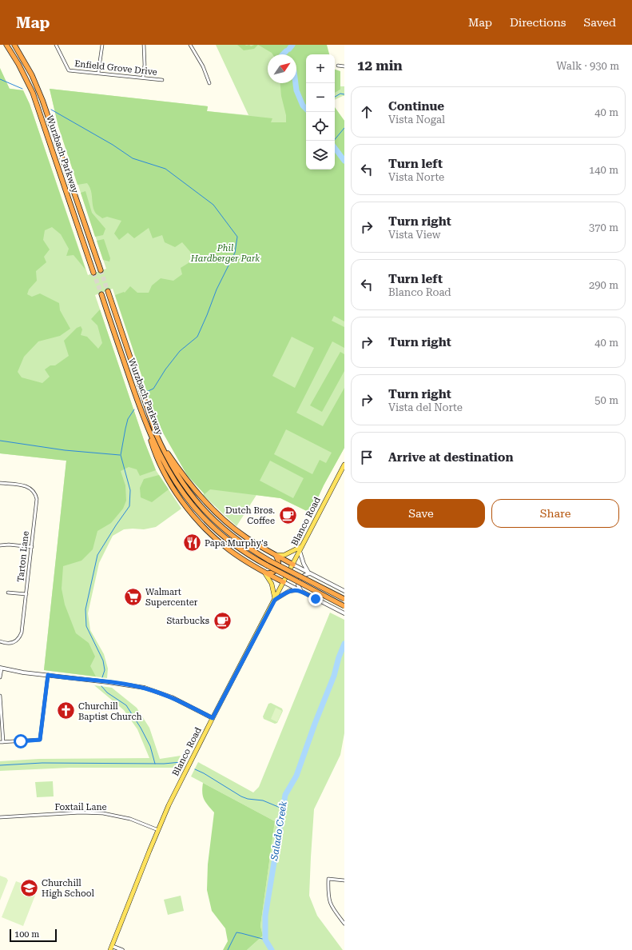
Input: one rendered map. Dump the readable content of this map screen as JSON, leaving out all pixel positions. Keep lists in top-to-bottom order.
{
  "streets": {
    "highway": ["Wurzbach Parkway"],
    "main road": ["Blanco Road"],
    "street": ["Enfield Grove Drive", "Tarton Lane", "Foxtail Lane"]
  },
  "crossings": [
    ["Blanco Road", "Foxtail Lane"]
  ],
  "water": ["Salado Creek"],
  "parks": ["Phil Hardberger Park"],
  "places": {
    "cafe": ["Dutch Bros. Coffee", "Starbucks"],
    "restaurant": ["Papa Murphy's"],
    "supermarket": ["Walmart Supercenter"],
    "church": ["Churchill Baptist Church"],
    "school or university": ["Churchill High School"]
  },
  "scale_bar": "100 m",
  "north": "top right",
  "page": {
    "header": "Map",
    "nav": ["Map", "Directions", "Saved"],
    "heading": ["12 min", "Walk · 930 m"],
    "map_buttons": ["+", "−"],
    "list": [
      ["Continue", "Vista Nogal", "40 m"],
      ["Turn left", "Vista Norte", "140 m"],
      ["Turn right", "Vista View", "370 m"],
      ["Turn left", "Blanco Road", "290 m"],
      ["Turn right", "40 m"],
      ["Turn right", "Vista del Norte", "50 m"],
      "Arrive at destination"
    ],
    "buttons": ["Save", "Share"],
    "scale": "100 m"
  }
}
